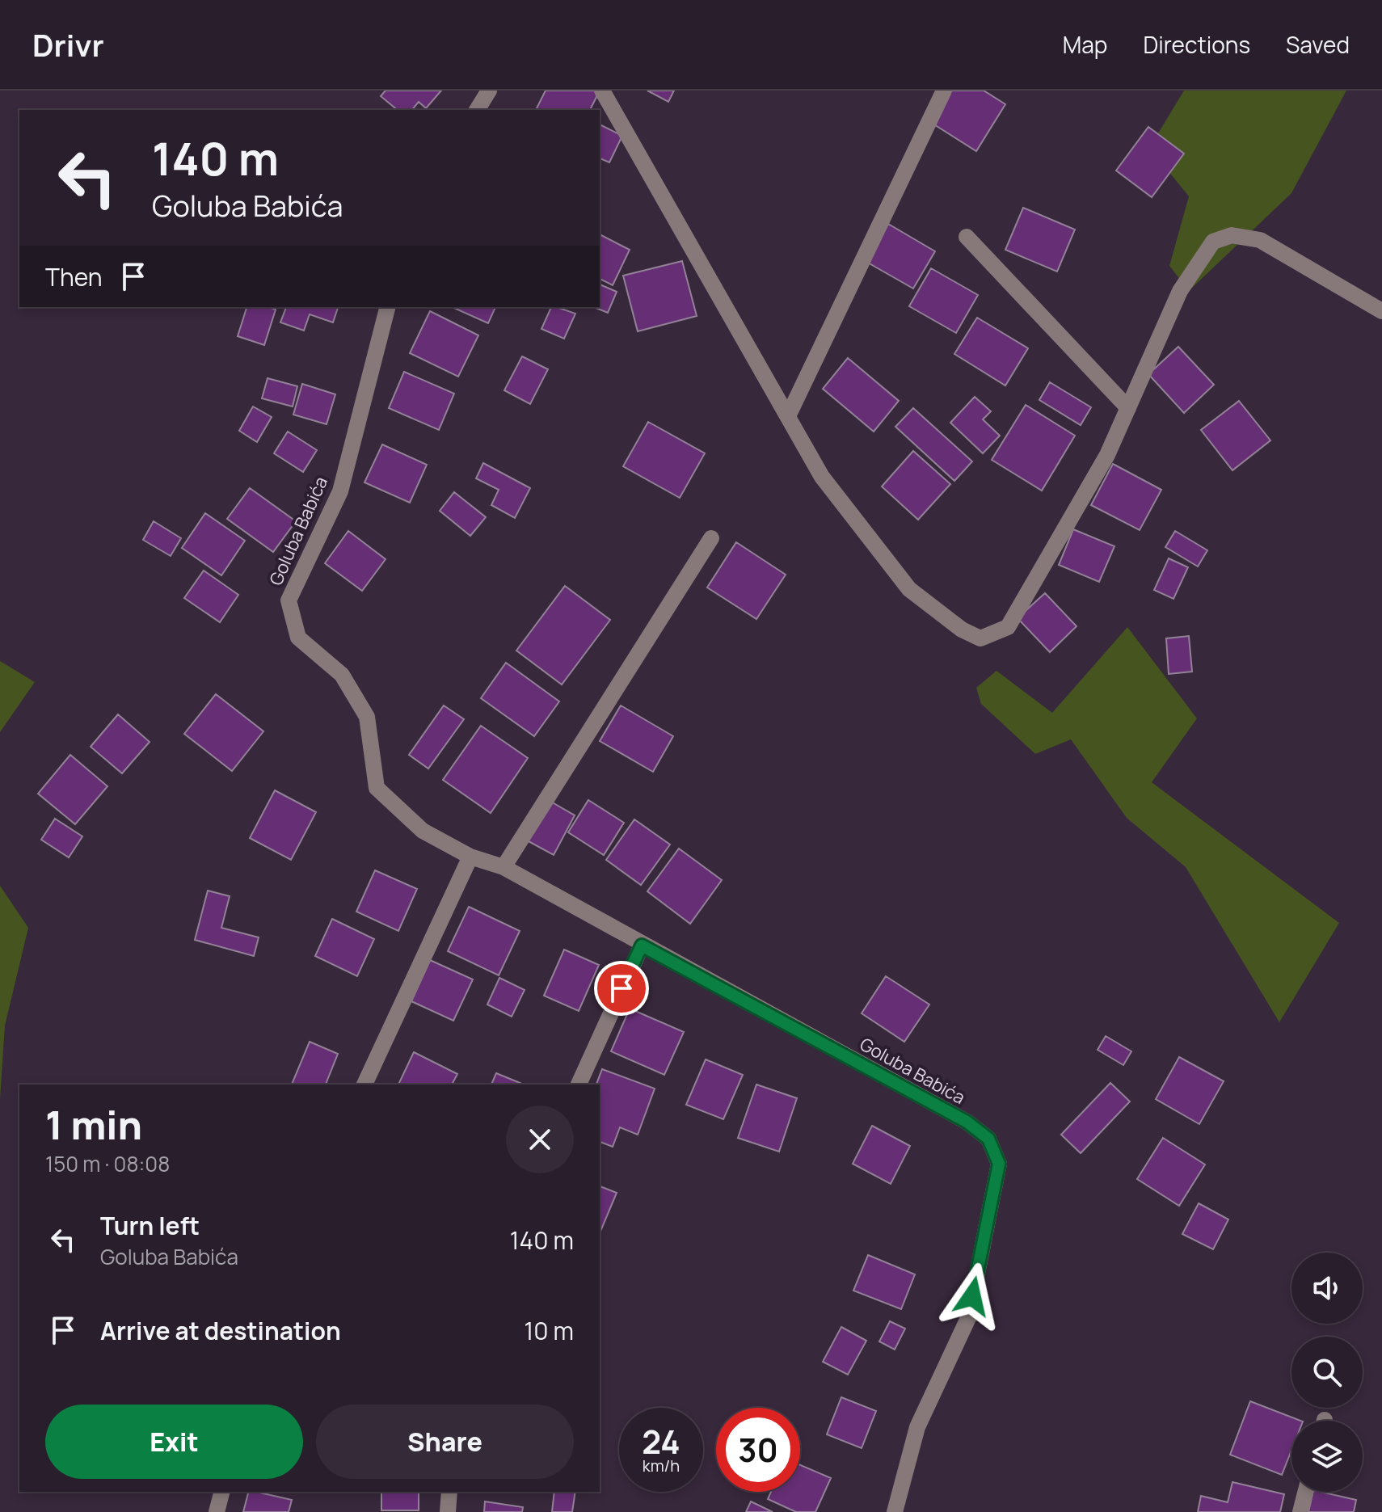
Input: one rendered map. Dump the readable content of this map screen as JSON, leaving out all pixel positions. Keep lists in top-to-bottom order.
{
  "streets": {
    "street": ["Goluba Babića"]
  },
  "page": {
    "header": "Drivr",
    "nav": ["Map", "Directions", "Saved"],
    "turn": ["140 m", "Goluba Babića"],
    "then": "Then",
    "heading": ["1 min", "150 m · 08:08"],
    "list": [
      {
        "name": "Turn left",
        "note": "Goluba Babića",
        "value": "140 m"
      },
      {
        "name": "Arrive at destination",
        "value": "10 m"
      }
    ],
    "buttons": ["Exit", "Share"],
    "speed": "24 km/h",
    "limit": "30"
  }
}
